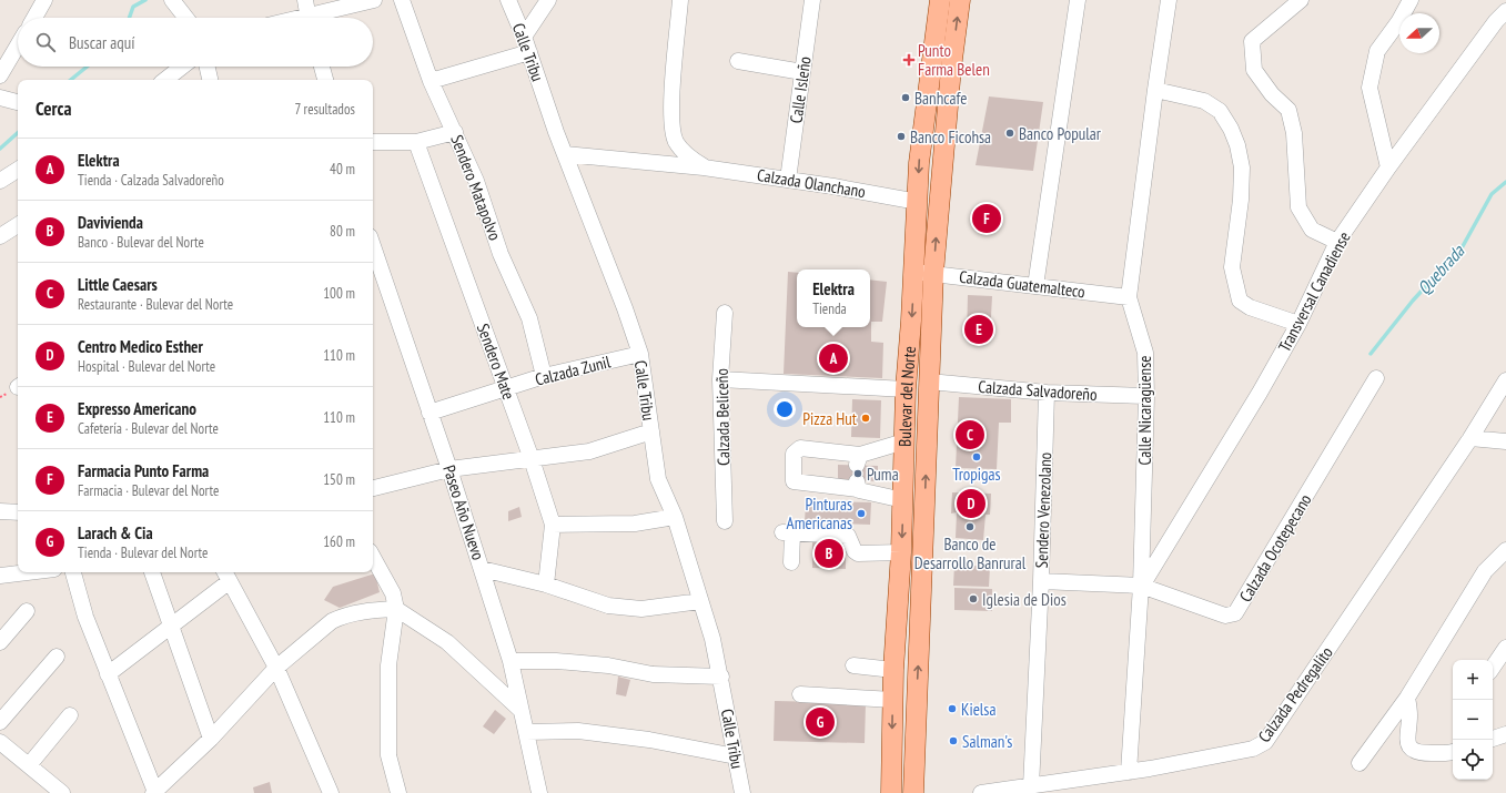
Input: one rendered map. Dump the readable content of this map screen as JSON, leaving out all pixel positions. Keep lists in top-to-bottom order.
{
  "streets": {
    "main road": ["Bulevar del Norte"],
    "street": [
      "Calle Tribu",
      "Calle Isleño",
      "Calzada Olanchano",
      "Sendero Matapolvo",
      "Calzada Guatemalteco",
      "Transversal Canadiense",
      "Sendero Mate",
      "Calzada Zunil",
      "Calzada Salvadoreño",
      "Calle Nicaragüense",
      "Calzada Beliceño",
      "Sendero Venezolano",
      "Paseo Año Nuevo",
      "Calzada Ocotepecano",
      "Calzada Pedregalito"
    ]
  },
  "crossings": [
    ["Calle Tribu", "Calzada Olanchano"],
    ["Calle Tribu", "Calzada Zunil"],
    ["Calle Isleño", "Calzada Olanchano"],
    ["Calzada Olanchano", "Bulevar del Norte"],
    ["Sendero Matapolvo", "Calzada Zunil"],
    ["Calzada Guatemalteco", "Bulevar del Norte"],
    ["Calzada Guatemalteco", "Calle Nicaragüense"],
    ["Transversal Canadiense", "Calle Nicaragüense"],
    ["Transversal Canadiense", "Calzada Ocotepecano"],
    ["Sendero Mate", "Calzada Zunil"],
    ["Calzada Zunil", "Paseo Año Nuevo"],
    ["Calzada Salvadoreño", "Bulevar del Norte"],
    ["Calzada Salvadoreño", "Calle Nicaragüense"],
    ["Calzada Salvadoreño", "Sendero Venezolano"],
    ["Calle Nicaragüense", "Calzada Ocotepecano"],
    ["Calle Nicaragüense", "Calzada Pedregalito"],
    ["Sendero Venezolano", "Calzada Ocotepecano"],
    ["Sendero Venezolano", "Calzada Pedregalito"]
  ],
  "water": ["Quebrada"],
  "places": {
    "health": ["Punto Farma Belen"],
    "other": [
      "Banhcafe",
      "Banco Popular",
      "Banco Ficohsa",
      "Pizza Hut",
      "Tropigas",
      "Puma",
      "Pinturas Americanas",
      "Banco de Desarrollo Banrural",
      "Iglesia de Dios",
      "Kielsa",
      "Salman's"
    ]
  },
  "north": "left",
  "page": {
    "search": "Buscar aquí",
    "heading": ["Cerca", "7 resultados"],
    "list": [
      {
        "mark": "A",
        "name": "Elektra",
        "note": "Tienda · Calzada Salvadoreño",
        "value": "40 m"
      },
      {
        "mark": "B",
        "name": "Davivienda",
        "note": "Banco · Bulevar del Norte",
        "value": "80 m"
      },
      {
        "mark": "C",
        "name": "Little Caesars",
        "note": "Restaurante · Bulevar del Norte",
        "value": "100 m"
      },
      {
        "mark": "D",
        "name": "Centro Medico Esther",
        "note": "Hospital · Bulevar del Norte",
        "value": "110 m"
      },
      {
        "mark": "E",
        "name": "Expresso Americano",
        "note": "Cafetería · Bulevar del Norte",
        "value": "110 m"
      },
      {
        "mark": "F",
        "name": "Farmacia Punto Farma",
        "note": "Farmacia · Bulevar del Norte",
        "value": "150 m"
      },
      {
        "mark": "G",
        "name": "Larach & Cia",
        "note": "Tienda · Bulevar del Norte",
        "value": "160 m"
      }
    ],
    "pins": [
      "F",
      "E",
      "A",
      "C",
      "D",
      "B",
      "G"
    ],
    "popup": ["Elektra", "Tienda"],
    "map_buttons": ["+", "−"]
  }
}
